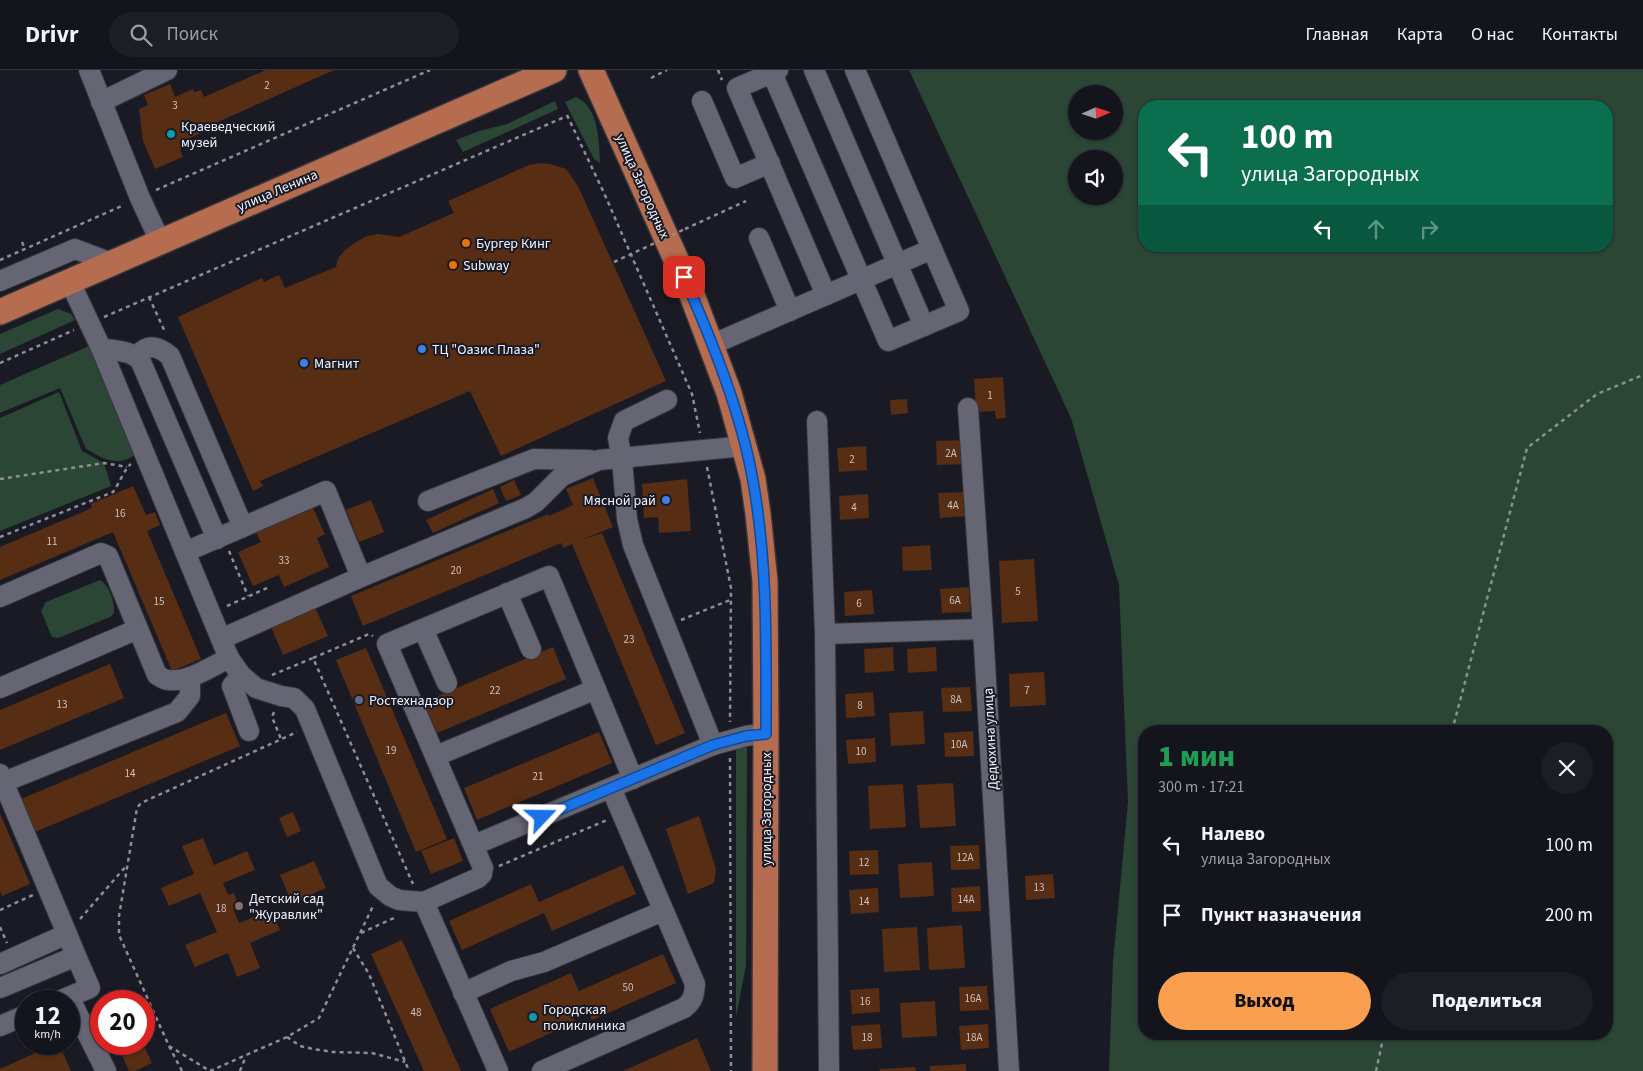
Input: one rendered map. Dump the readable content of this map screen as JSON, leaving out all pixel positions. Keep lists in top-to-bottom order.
{
  "streets": {
    "main road": ["улица Загородных", "улица Ленина"],
    "lane": ["Дедюхина улица"]
  },
  "places": [
    "Краеведческий музей",
    "Бургер Кинг",
    "Subway",
    "ТЦ \"Оазис Плаза\"",
    "Магнит",
    "Мясной рай",
    "Ростехнадзор",
    "Детский сад \"Журавлик\"",
    "Городская поликлиника"
  ],
  "house_numbers": [
    "2",
    "3",
    "1",
    "2А",
    "2",
    "4А",
    "4",
    "16",
    "11",
    "33",
    "20",
    "5",
    "6А",
    "15",
    "6",
    "23",
    "22",
    "7",
    "8А",
    "13",
    "8",
    "10А",
    "19",
    "10",
    "14",
    "21",
    "12А",
    "12",
    "13",
    "14А",
    "14",
    "18",
    "50",
    "16А",
    "16",
    "48",
    "18",
    "18А"
  ],
  "north": "right",
  "page": {
    "header": "Drivr",
    "search": "Поиск",
    "nav": [
      "Главная",
      "Карта",
      "О нас",
      "Контакты"
    ],
    "turn": ["100 m", "улица Загородных"],
    "heading": ["1 мин", "300 m · 17:21"],
    "list": [
      {
        "name": "Налево",
        "note": "улица Загородных",
        "value": "100 m"
      },
      {
        "name": "Пункт назначения",
        "value": "200 m"
      }
    ],
    "buttons": ["Выход", "Поделиться"],
    "speed": "12 km/h",
    "limit": "20"
  }
}
